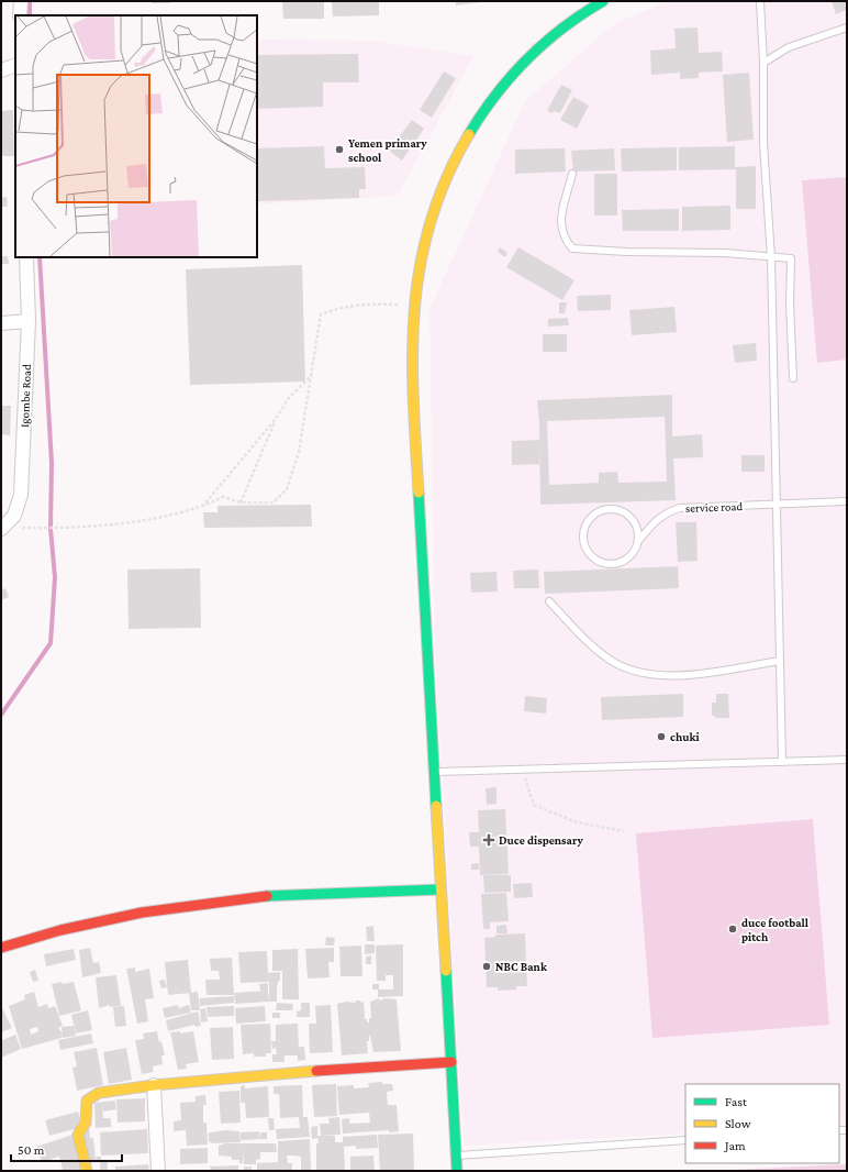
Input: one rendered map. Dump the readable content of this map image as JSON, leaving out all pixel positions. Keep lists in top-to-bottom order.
{
  "streets": {
    "street": ["Igombe Road"],
    "lane": ["service road"]
  },
  "places": {
    "other": [
      "Yemen primary school",
      "chuki",
      "duce football pitch",
      "NBC Bank"
    ],
    "health": ["Duce dispensary"]
  },
  "legend": ["Fast", "Slow", "Jam"],
  "scale_bar": "50 m"
}
